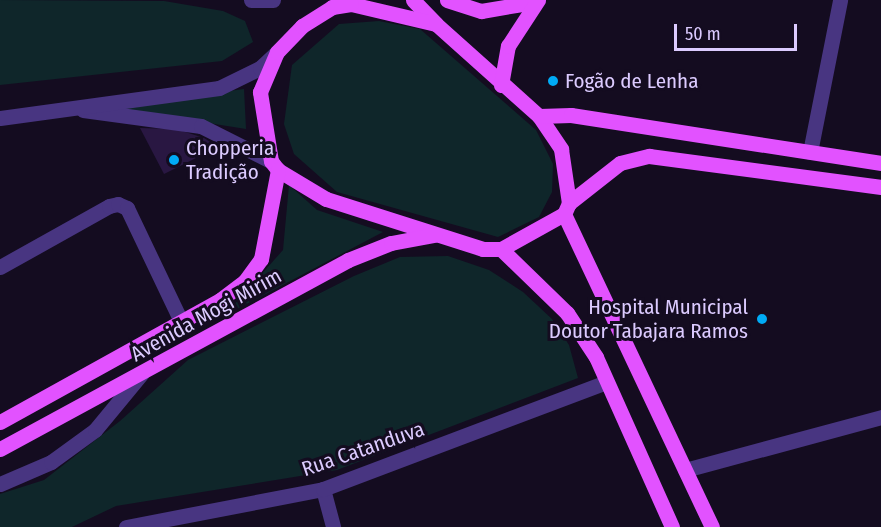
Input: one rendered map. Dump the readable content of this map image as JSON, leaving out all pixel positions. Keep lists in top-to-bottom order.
{
  "streets": {
    "main road": ["Avenida Mogi Mirim"],
    "street": ["Rua Catanduva"]
  },
  "places": ["Fogão de Lenha", "Chopperia Tradição", "Hospital Municipal Doutor Tabajara Ramos"],
  "scale_bar": "50 m"
}
